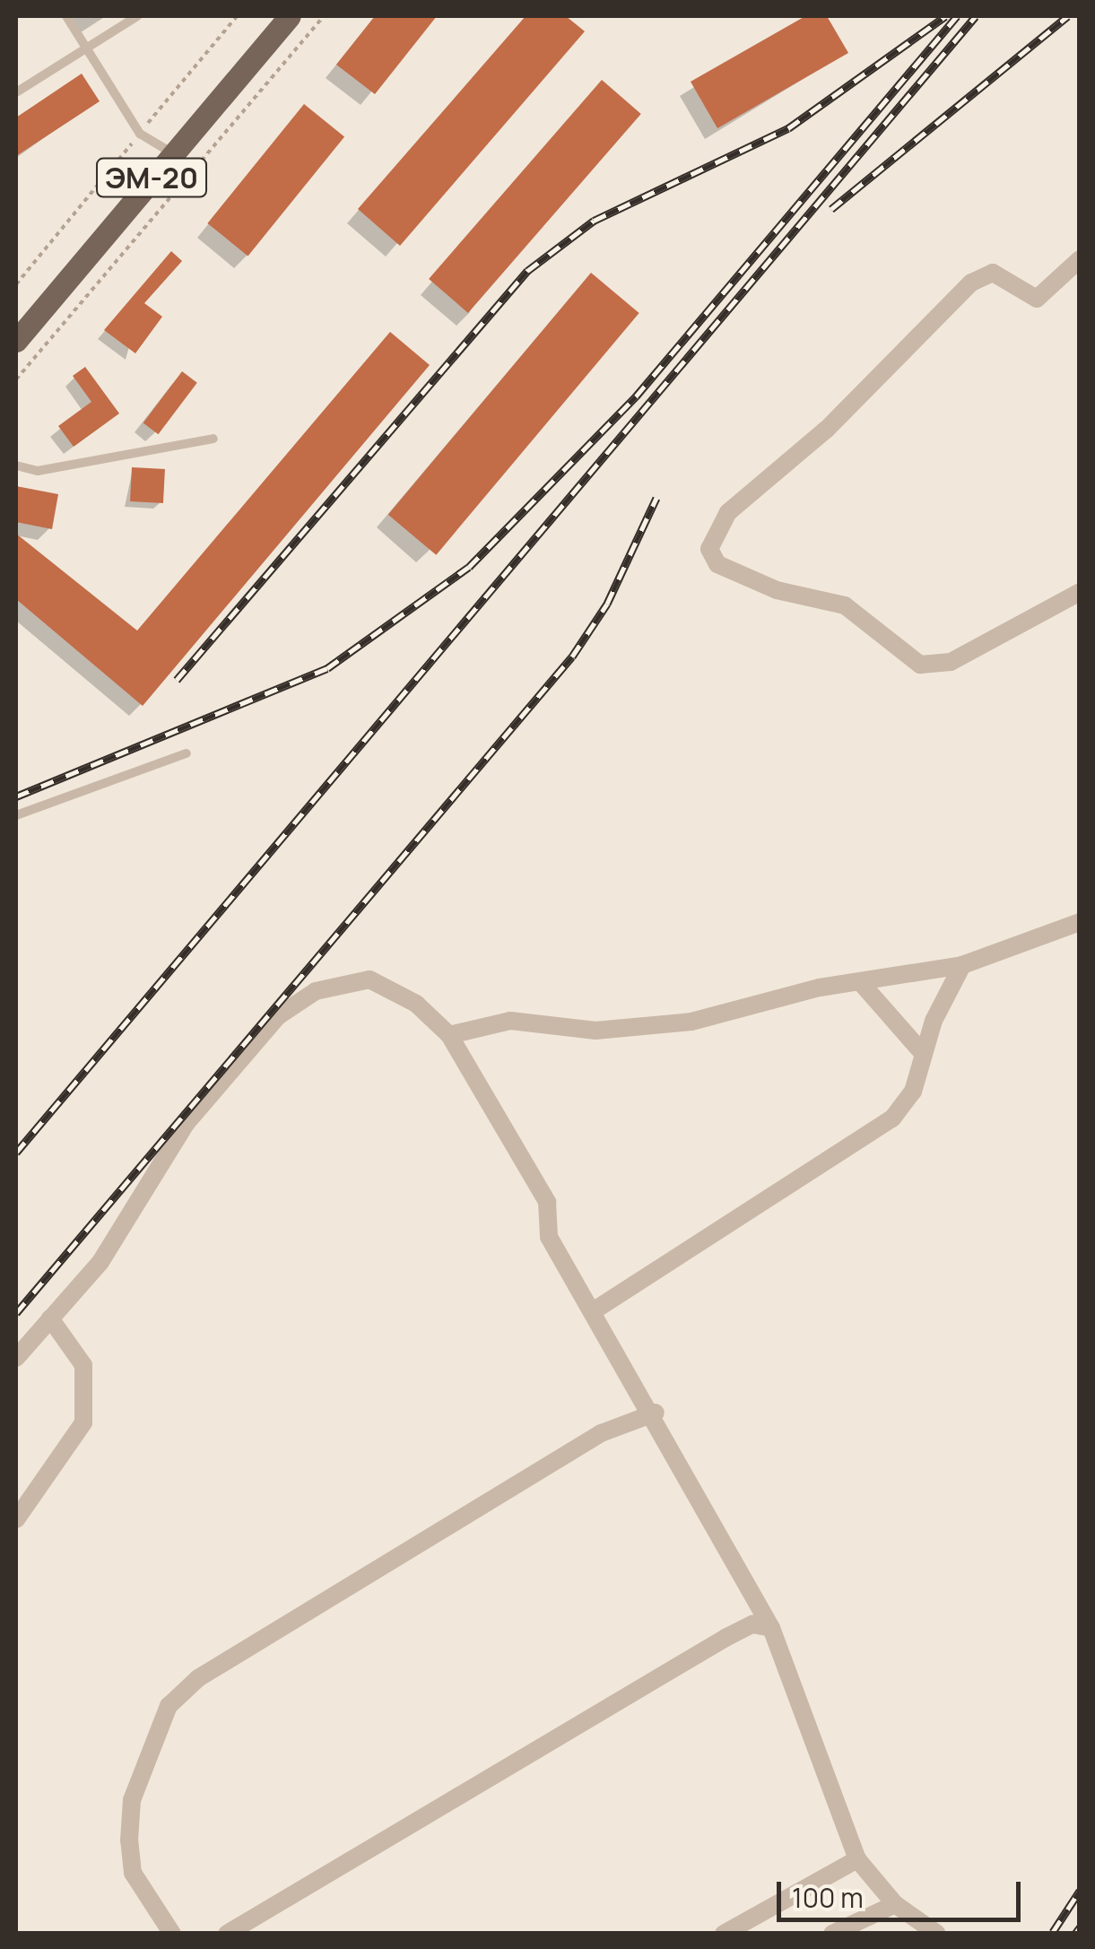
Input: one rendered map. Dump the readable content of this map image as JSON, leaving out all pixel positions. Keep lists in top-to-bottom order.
{
  "streets": {
    "main road": ["ЭМ-20"]
  },
  "scale_bar": "100 m"
}
